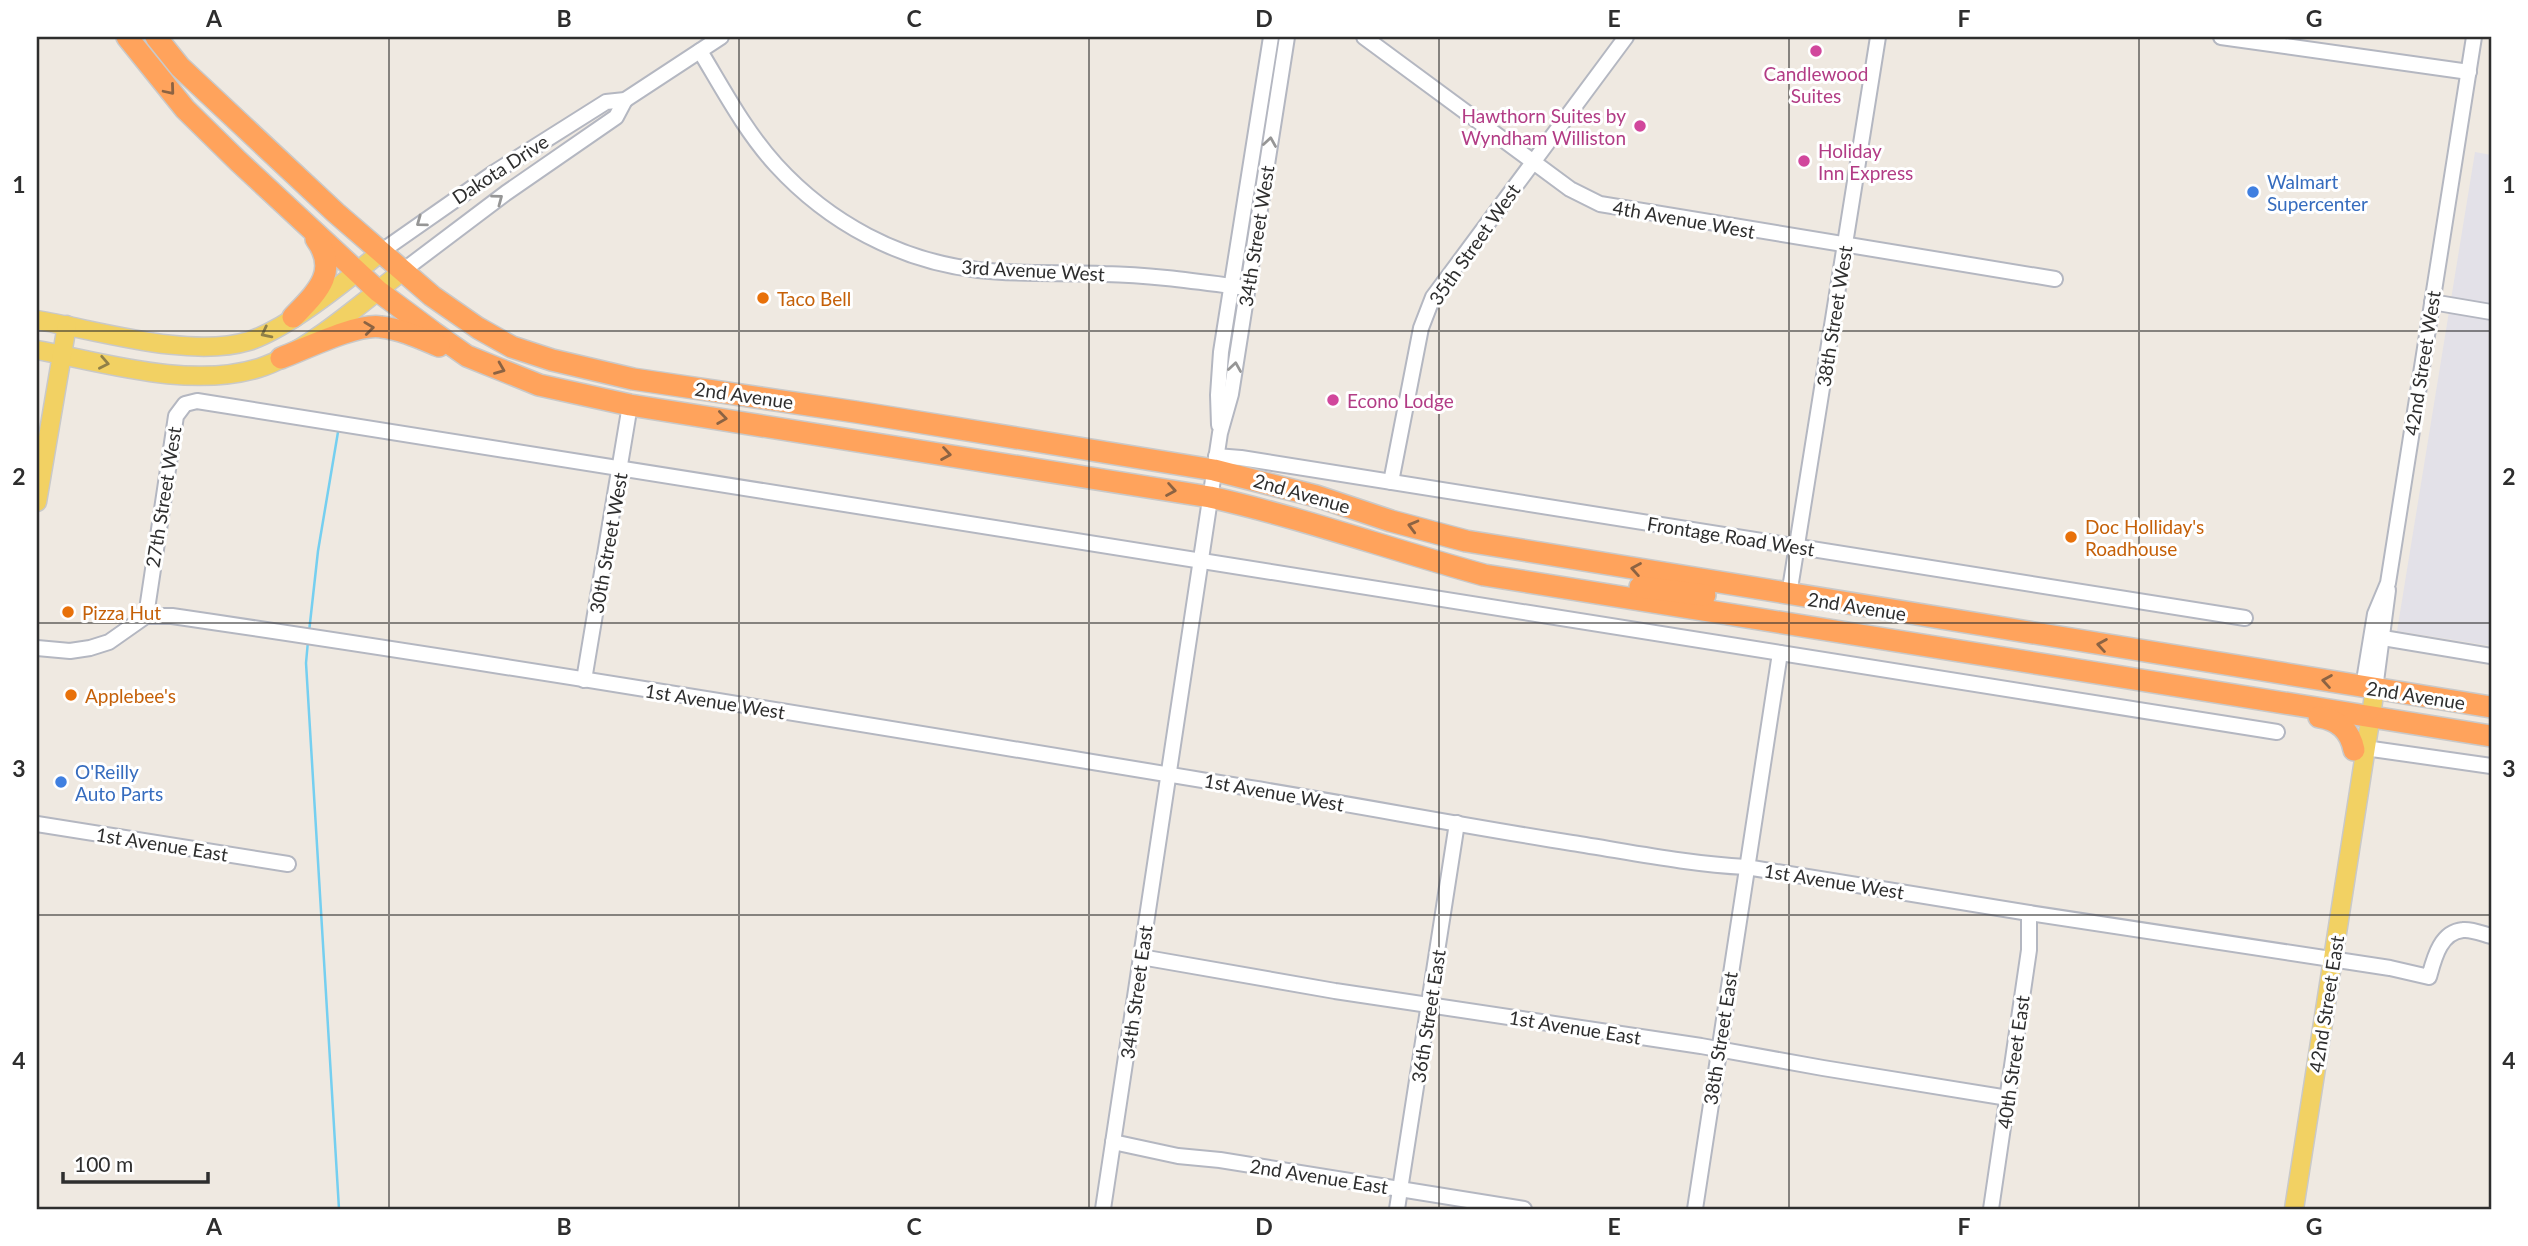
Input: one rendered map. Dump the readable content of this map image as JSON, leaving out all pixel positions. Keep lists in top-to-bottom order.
{
  "streets": {
    "highway": ["2nd Avenue"],
    "main road": ["42nd Street East"],
    "street": [
      "Dakota Drive",
      "4th Avenue West",
      "34th Street West",
      "35th Street West",
      "3rd Avenue West",
      "38th Street West",
      "42nd Street West",
      "27th Street West",
      "Frontage Road West",
      "30th Street West",
      "1st Avenue West",
      "1st Avenue East",
      "34th Street East",
      "36th Street East",
      "38th Street East",
      "40th Street East",
      "2nd Avenue East"
    ]
  },
  "crossings": [
    ["Dakota Drive", "3rd Avenue West"],
    ["Dakota Drive", "2nd Avenue"],
    ["4th Avenue West", "35th Street West"],
    ["4th Avenue West", "38th Street West"],
    ["34th Street West", "3rd Avenue West"],
    ["34th Street West", "2nd Avenue"],
    ["34th Street West", "27th Street West"],
    ["34th Street West", "Frontage Road West"],
    ["34th Street West", "1st Avenue West"],
    ["34th Street West", "34th Street East"],
    ["35th Street West", "Frontage Road West"],
    ["38th Street West", "2nd Avenue"],
    ["38th Street West", "Frontage Road West"],
    ["42nd Street West", "2nd Avenue"],
    ["42nd Street West", "42nd Street East"],
    ["2nd Avenue", "Frontage Road West"],
    ["2nd Avenue", "30th Street West"],
    ["2nd Avenue", "42nd Street East"],
    ["27th Street West", "30th Street West"],
    ["27th Street West", "1st Avenue West"],
    ["30th Street West", "1st Avenue West"],
    ["1st Avenue West", "34th Street East"],
    ["1st Avenue West", "42nd Street East"],
    ["1st Avenue West", "36th Street East"],
    ["1st Avenue West", "38th Street East"],
    ["1st Avenue West", "40th Street East"],
    ["1st Avenue East", "34th Street East"],
    ["1st Avenue East", "36th Street East"],
    ["1st Avenue East", "38th Street East"],
    ["1st Avenue East", "40th Street East"],
    ["34th Street East", "2nd Avenue East"],
    ["36th Street East", "2nd Avenue East"]
  ],
  "places": [
    "Candlewood Suites",
    "Hawthorn Suites by Wyndham Williston",
    "Holiday Inn Express",
    "Walmart Supercenter",
    "Taco Bell",
    "Econo Lodge",
    "Doc Holliday's Roadhouse",
    "Pizza Hut",
    "Applebee's",
    "O'Reilly Auto Parts"
  ],
  "scale_bar": "100 m",
  "grid": {
    "columns": [
      "A",
      "B",
      "C",
      "D",
      "E",
      "F",
      "G"
    ],
    "rows": [
      "1",
      "2",
      "3",
      "4"
    ]
  }
}
